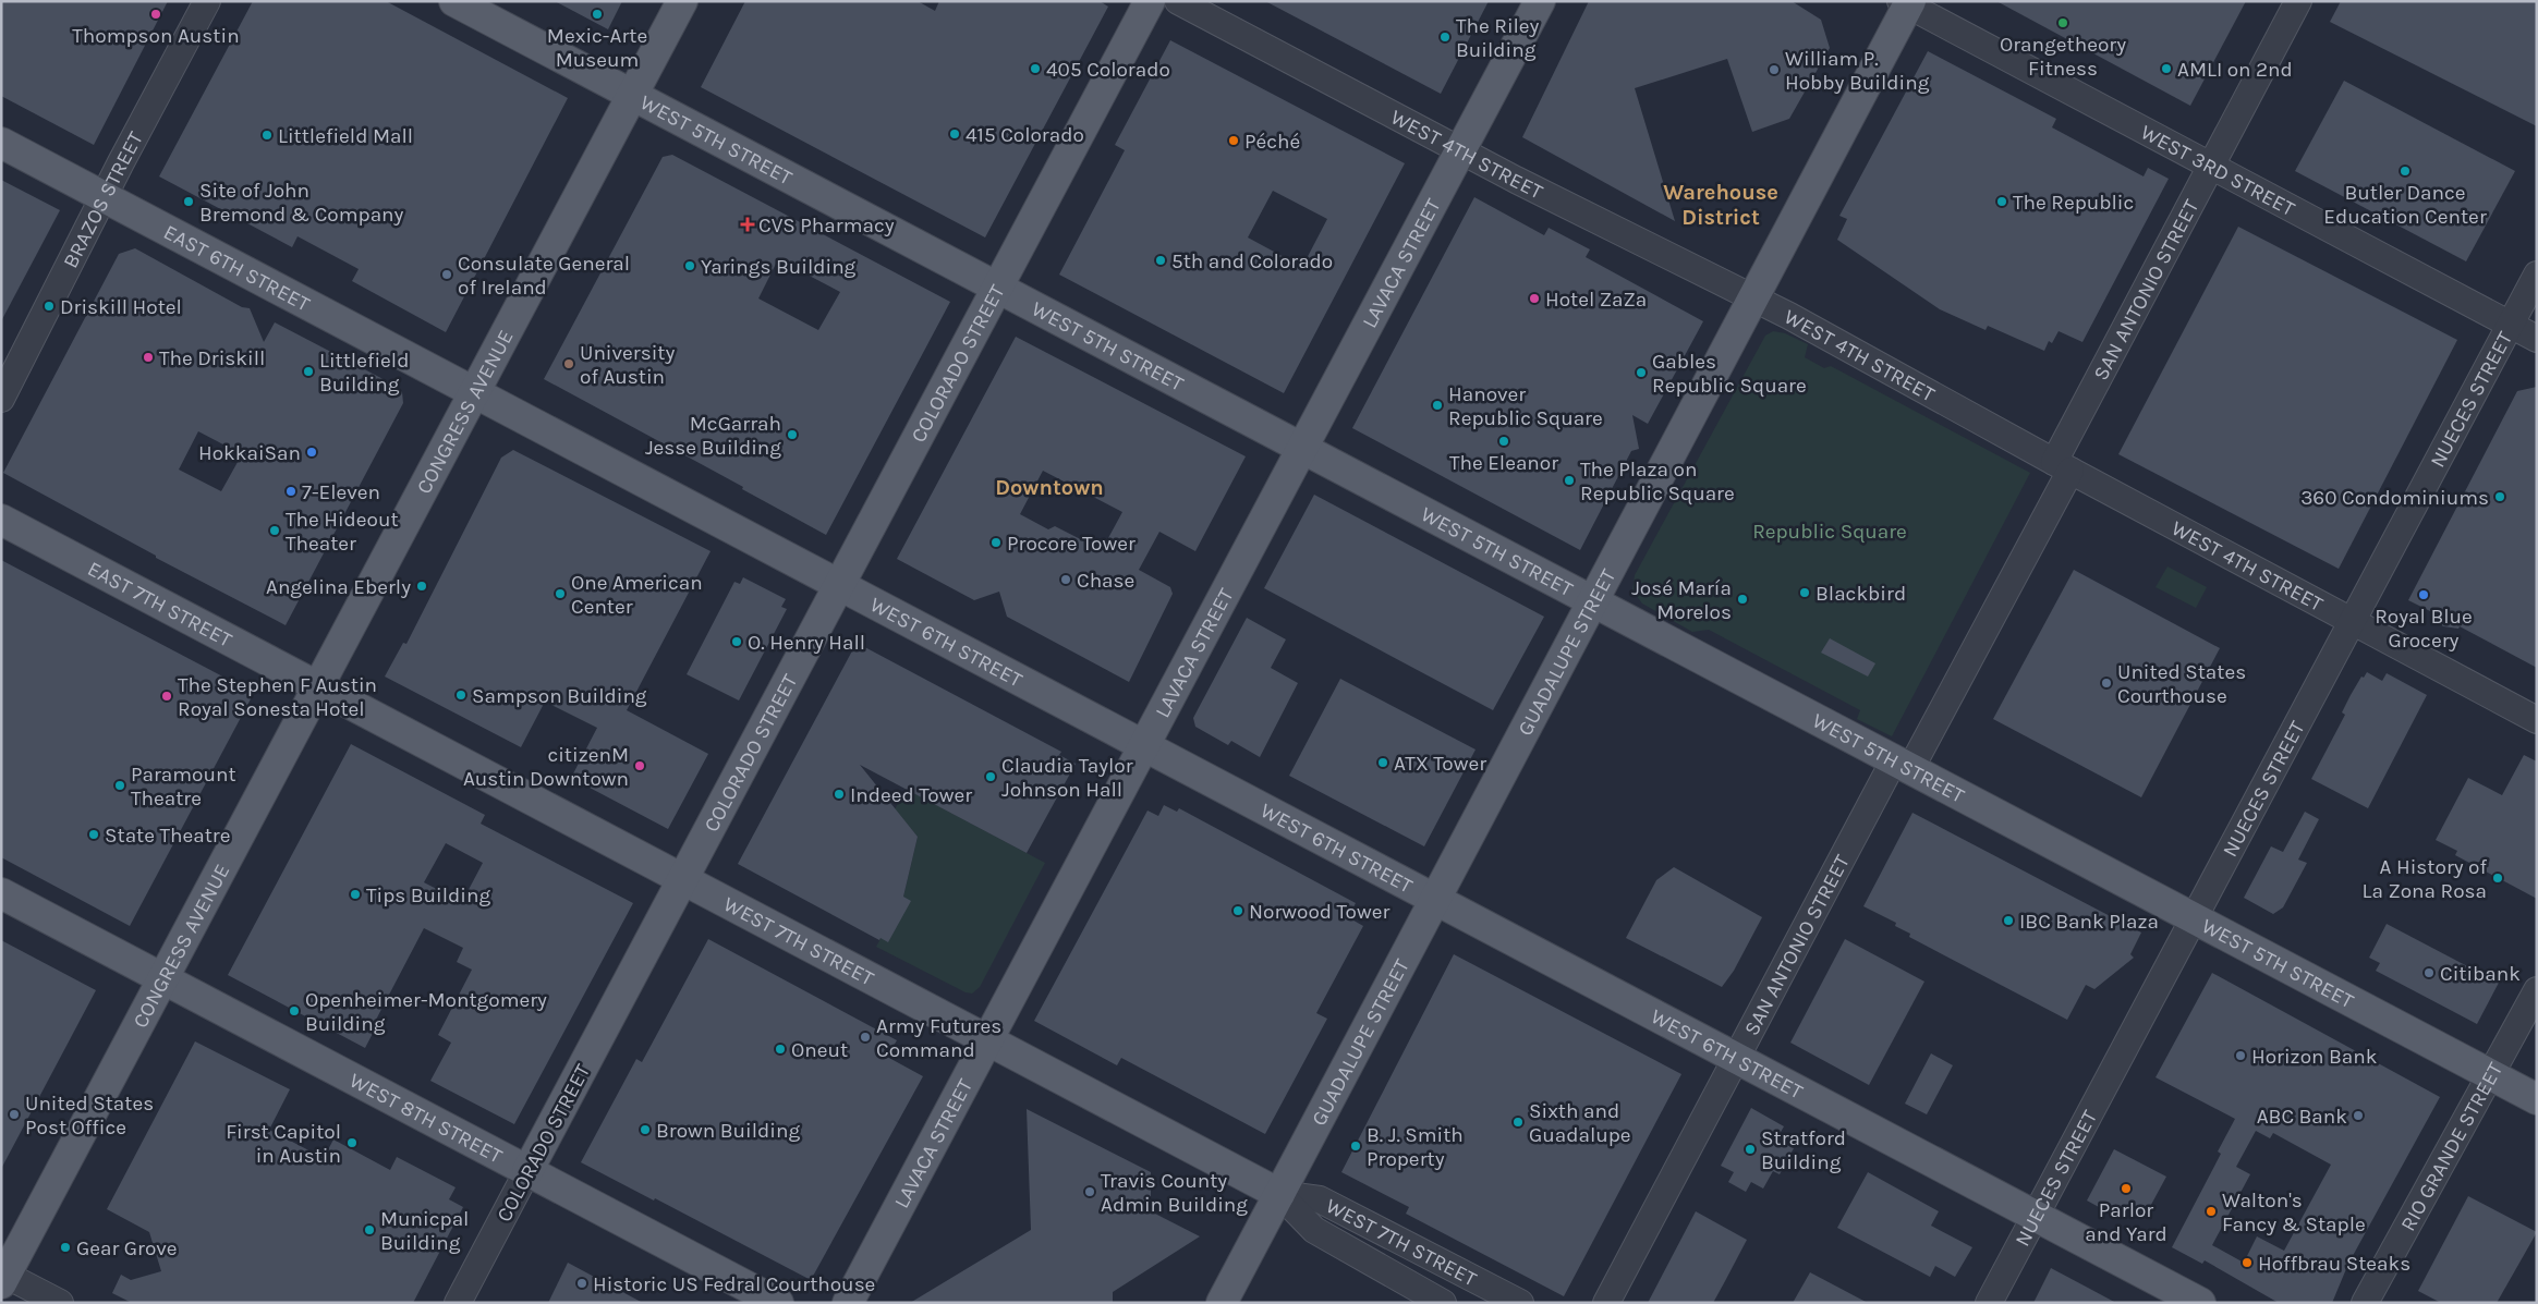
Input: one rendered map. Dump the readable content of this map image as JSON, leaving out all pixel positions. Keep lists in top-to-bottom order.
{
  "streets": {
    "main road": [
      "WEST 5TH STREET",
      "LAVACA STREET",
      "EAST 6TH STREET",
      "COLORADO STREET",
      "CONGRESS AVENUE",
      "EAST 7TH STREET",
      "WEST 6TH STREET",
      "GUADALUPE STREET",
      "WEST 7TH STREET",
      "WEST 8TH STREET"
    ],
    "street": [
      "WEST 4TH STREET",
      "WEST 3RD STREET",
      "BRAZOS STREET",
      "SAN ANTONIO STREET",
      "NUECES STREET",
      "RIO GRANDE STREET"
    ]
  },
  "crossings": [
    ["WEST 5TH STREET", "LAVACA STREET"],
    ["WEST 5TH STREET", "SAN ANTONIO STREET"],
    ["WEST 5TH STREET", "COLORADO STREET"],
    ["WEST 5TH STREET", "NUECES STREET"],
    ["WEST 5TH STREET", "CONGRESS AVENUE"],
    ["WEST 5TH STREET", "GUADALUPE STREET"],
    ["WEST 5TH STREET", "RIO GRANDE STREET"],
    ["WEST 4TH STREET", "LAVACA STREET"],
    ["WEST 4TH STREET", "SAN ANTONIO STREET"],
    ["WEST 4TH STREET", "NUECES STREET"],
    ["WEST 4TH STREET", "GUADALUPE STREET"],
    ["WEST 3RD STREET", "SAN ANTONIO STREET"],
    ["WEST 3RD STREET", "NUECES STREET"],
    ["WEST 3RD STREET", "GUADALUPE STREET"],
    ["BRAZOS STREET", "EAST 6TH STREET"],
    ["LAVACA STREET", "WEST 6TH STREET"],
    ["LAVACA STREET", "WEST 7TH STREET"],
    ["EAST 6TH STREET", "CONGRESS AVENUE"],
    ["EAST 6TH STREET", "WEST 6TH STREET"],
    ["SAN ANTONIO STREET", "WEST 6TH STREET"],
    ["COLORADO STREET", "WEST 6TH STREET"],
    ["COLORADO STREET", "WEST 7TH STREET"],
    ["COLORADO STREET", "WEST 8TH STREET"],
    ["NUECES STREET", "WEST 6TH STREET"],
    ["CONGRESS AVENUE", "EAST 7TH STREET"],
    ["CONGRESS AVENUE", "WEST 6TH STREET"],
    ["CONGRESS AVENUE", "WEST 7TH STREET"],
    ["CONGRESS AVENUE", "WEST 8TH STREET"],
    ["EAST 7TH STREET", "WEST 7TH STREET"],
    ["WEST 6TH STREET", "GUADALUPE STREET"],
    ["GUADALUPE STREET", "WEST 7TH STREET"]
  ],
  "districts": ["Warehouse District", "Downtown"],
  "parks": ["Republic Square"],
  "places": {
    "other": [
      "Thompson Austin",
      "Mexic-Arte Museum",
      "Orangetheory Fitness",
      "The Riley Building",
      "405 Colorado",
      "AMLI on 2nd",
      "William P. Hobby Building",
      "415 Colorado",
      "Littlefield Mall",
      "Péché",
      "Butler Dance Education Center",
      "Site of John Bremond & Company",
      "The Republic",
      "5th and Colorado",
      "Yarings Building",
      "Consulate General of Ireland",
      "Hotel ZaZa",
      "Driskill Hotel",
      "The Driskill",
      "University of Austin",
      "Littlefield Building",
      "Gables Republic Square",
      "Hanover Republic Square",
      "McGarrah Jesse Building",
      "The Eleanor",
      "HokkaiSan",
      "The Plaza on Republic Square",
      "7-Eleven",
      "360 Condominiums",
      "The Hideout Theater",
      "Procore Tower",
      "Chase",
      "Angelina Eberly",
      "Blackbird",
      "One American Center",
      "Royal Blue Grocery",
      "José María Morelos",
      "O. Henry Hall",
      "United States Courthouse",
      "Sampson Building",
      "The Stephen F Austin Royal Sonesta Hotel",
      "ATX Tower",
      "citizenM Austin Downtown",
      "Claudia Taylor Johnson Hall",
      "Paramount Theatre",
      "Indeed Tower",
      "State Theatre",
      "A History of La Zona Rosa",
      "Tips Building",
      "Norwood Tower",
      "IBC Bank Plaza",
      "Citibank",
      "Openheimer-Montgomery Building",
      "Army Futures Command",
      "Oneut",
      "Horizon Bank",
      "United States Post Office",
      "ABC Bank",
      "Sixth and Guadalupe",
      "Brown Building",
      "First Capitol in Austin",
      "B. J. Smith Property",
      "Stratford Building",
      "Parlor and Yard",
      "Travis County Admin Building",
      "Walton's Fancy & Staple",
      "Municpal Building",
      "Gear Grove",
      "Hoffbrau Steaks",
      "Historic US Fedral Courthouse"
    ],
    "health": ["CVS Pharmacy"]
  }
}
